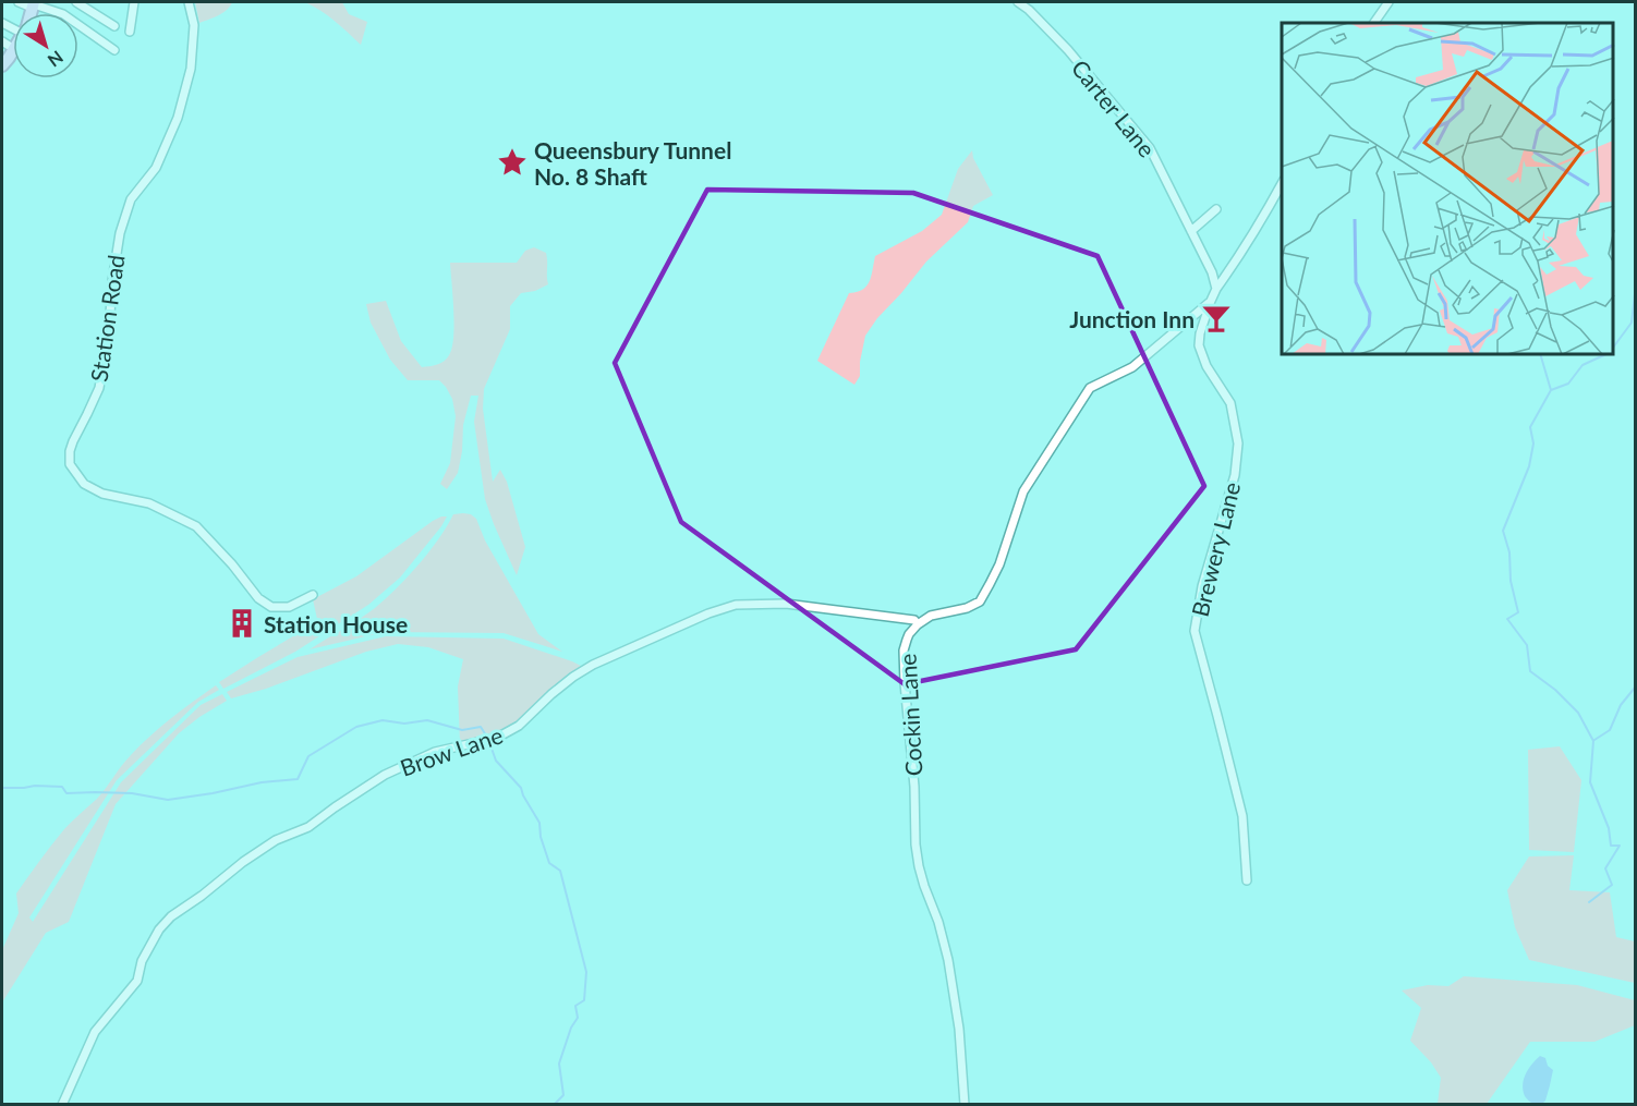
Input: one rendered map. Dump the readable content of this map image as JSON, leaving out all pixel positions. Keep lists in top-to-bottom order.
{
  "streets": {
    "street": [
      "Carter Lane",
      "Station Road",
      "Brewery Lane",
      "Cockin Lane",
      "Brow Lane"
    ]
  },
  "crossings": [
    ["Brewery Lane", "Cockin Lane"],
    ["Cockin Lane", "Brow Lane"]
  ],
  "places": {
    "place": ["Queensbury Tunnel No. 8 Shaft"],
    "bar": ["Junction Inn"],
    "building": ["Station House"]
  },
  "north": "bottom right"
}
